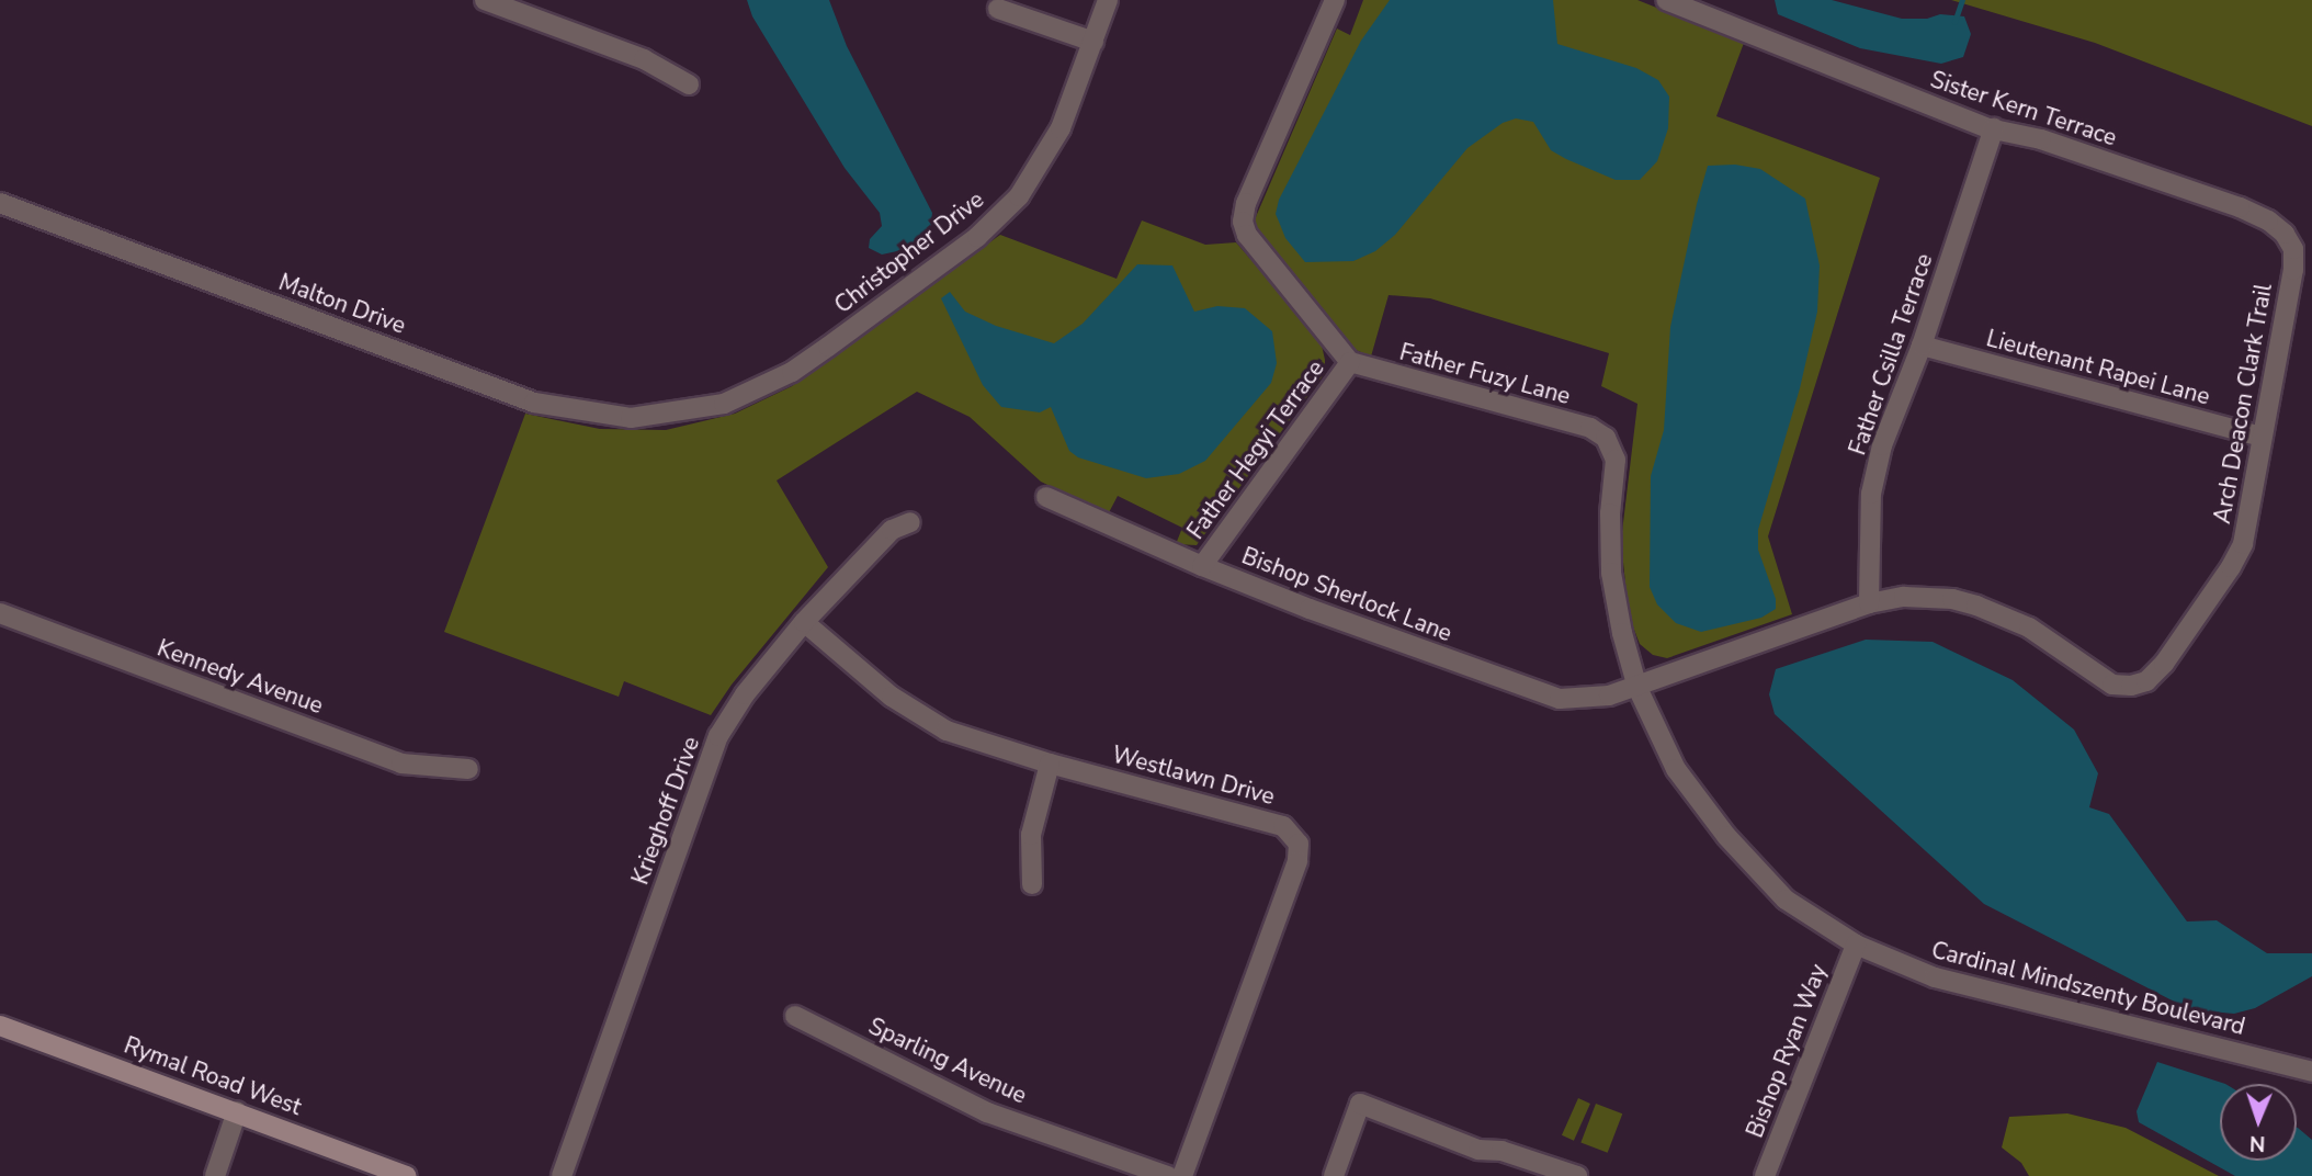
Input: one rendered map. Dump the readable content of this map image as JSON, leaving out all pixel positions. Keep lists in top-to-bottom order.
{
  "streets": {
    "main road": ["Rymal Road West"],
    "street": [
      "Sister Kern Terrace",
      "Christopher Drive",
      "Malton Drive",
      "Father Csilla Terrace",
      "Lieutenant Rapei Lane",
      "Father Fuzy Lane",
      "Arch Deacon Clark Trail",
      "Father Hegyi Terrace",
      "Bishop Sherlock Lane",
      "Kennedy Avenue",
      "Westlawn Drive",
      "Krieghoff Drive",
      "Cardinal Mindszenty Boulevard",
      "Bishop Ryan Way",
      "Sparling Avenue"
    ]
  },
  "crossings": [
    ["Sister Kern Terrace", "Father Csilla Terrace"],
    ["Sister Kern Terrace", "Arch Deacon Clark Trail"],
    ["Christopher Drive", "Malton Drive"],
    ["Father Csilla Terrace", "Lieutenant Rapei Lane"],
    ["Father Csilla Terrace", "Bishop Sherlock Lane"],
    ["Lieutenant Rapei Lane", "Arch Deacon Clark Trail"],
    ["Father Fuzy Lane", "Father Hegyi Terrace"],
    ["Father Fuzy Lane", "Cardinal Mindszenty Boulevard"],
    ["Arch Deacon Clark Trail", "Bishop Sherlock Lane"],
    ["Father Hegyi Terrace", "Bishop Sherlock Lane"],
    ["Bishop Sherlock Lane", "Cardinal Mindszenty Boulevard"],
    ["Westlawn Drive", "Krieghoff Drive"],
    ["Cardinal Mindszenty Boulevard", "Bishop Ryan Way"]
  ],
  "north": "bottom"
}
